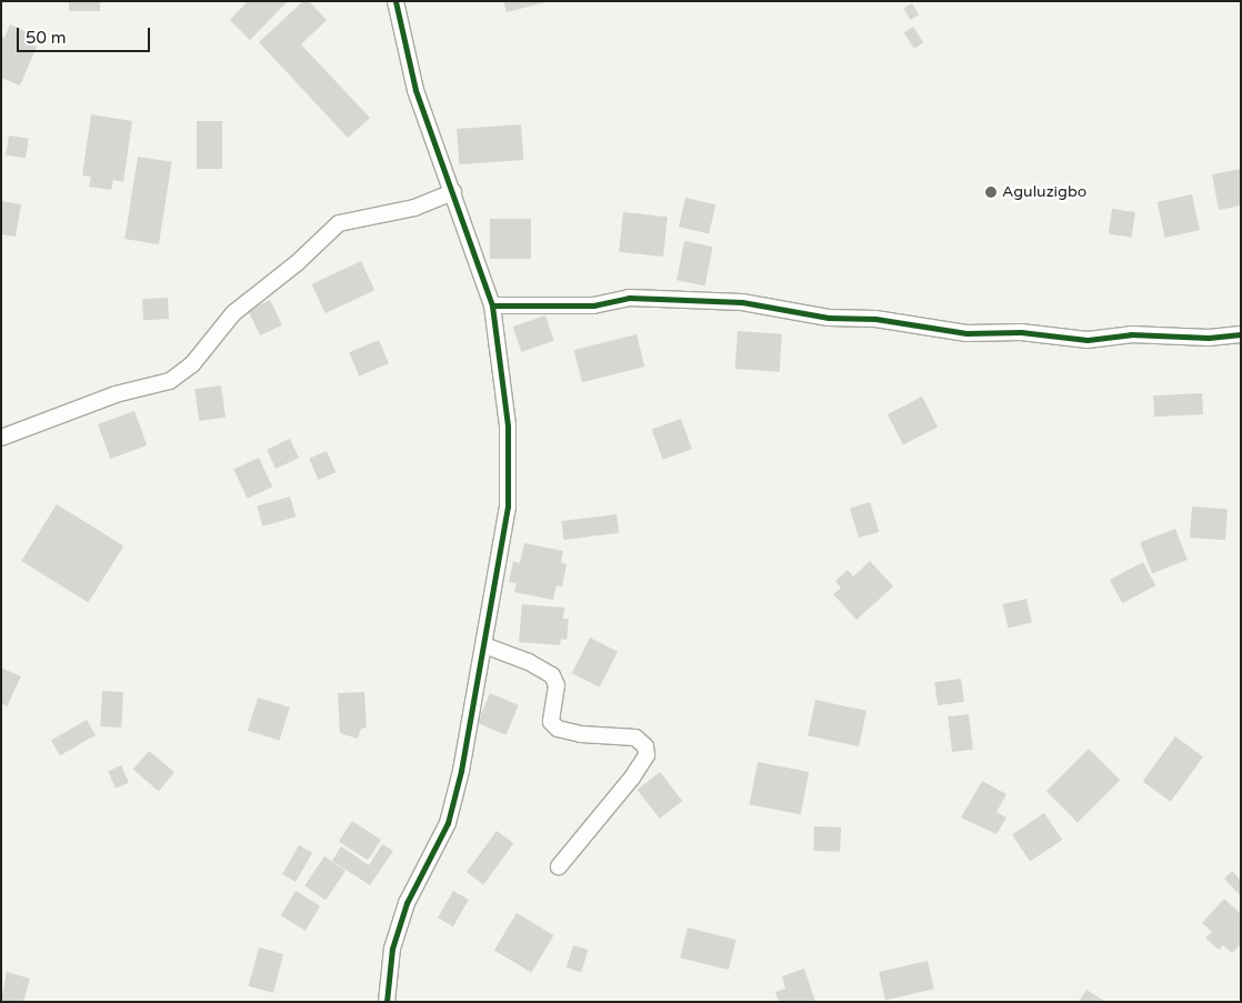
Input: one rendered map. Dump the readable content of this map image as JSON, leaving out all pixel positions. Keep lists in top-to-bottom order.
{
  "places": ["Aguluzigbo"],
  "scale_bar": "50 m"
}
